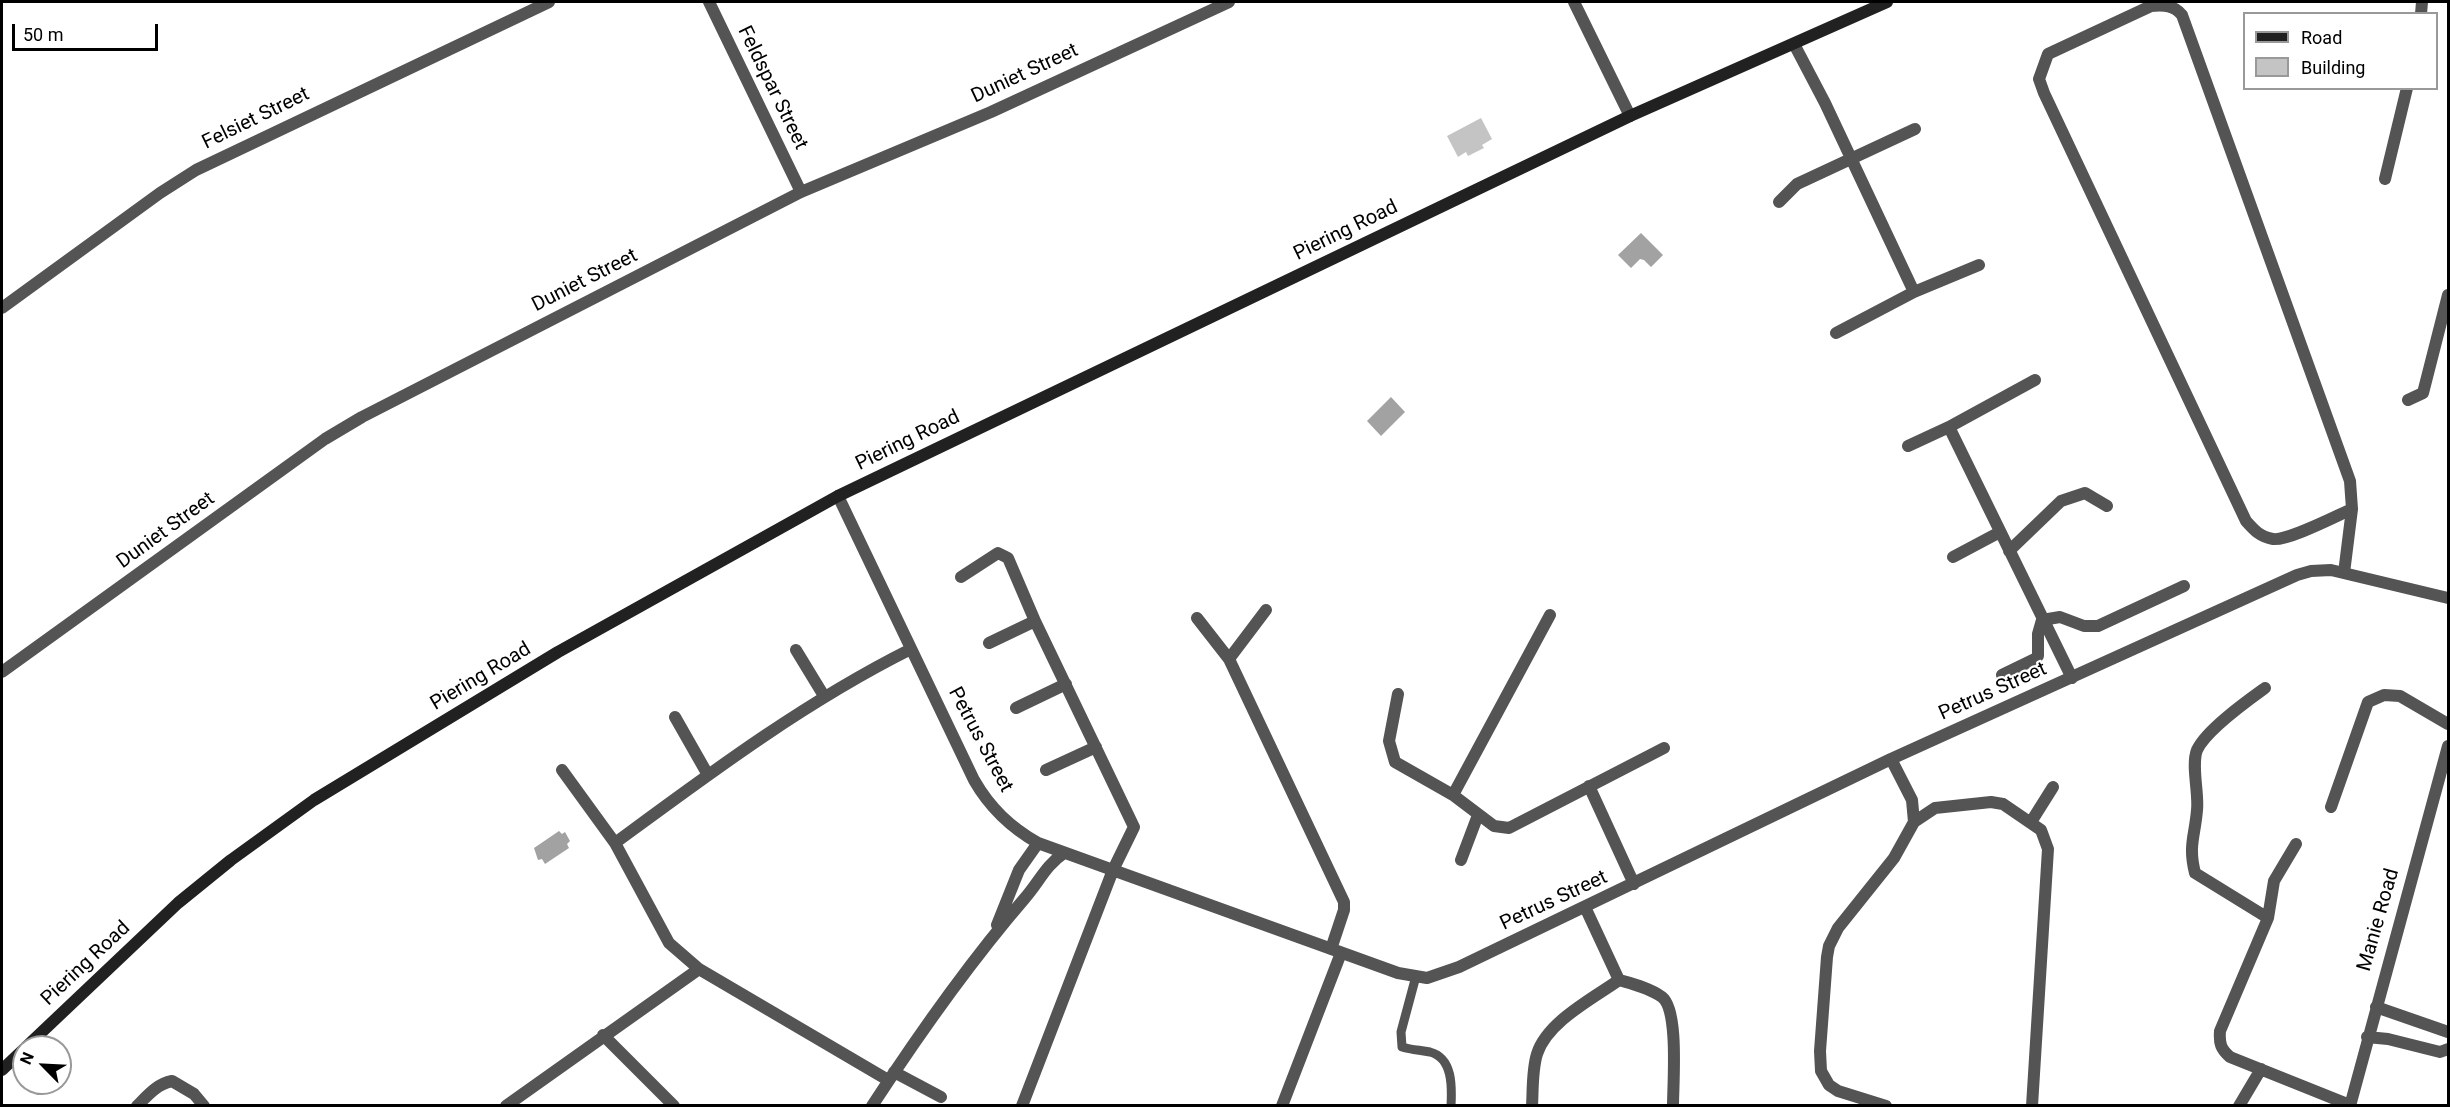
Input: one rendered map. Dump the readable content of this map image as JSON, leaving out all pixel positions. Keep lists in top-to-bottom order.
{
  "streets": {
    "street": [
      "Duniet Street",
      "Feldspar Street",
      "Felsiet Street",
      "Piering Road",
      "Petrus Street",
      "Manie Road"
    ]
  },
  "crossings": [
    ["Duniet Street", "Feldspar Street"],
    ["Piering Road", "Petrus Street"]
  ],
  "legend": ["Road", "Building"],
  "scale_bar": "50 m",
  "north": "top left"
}
